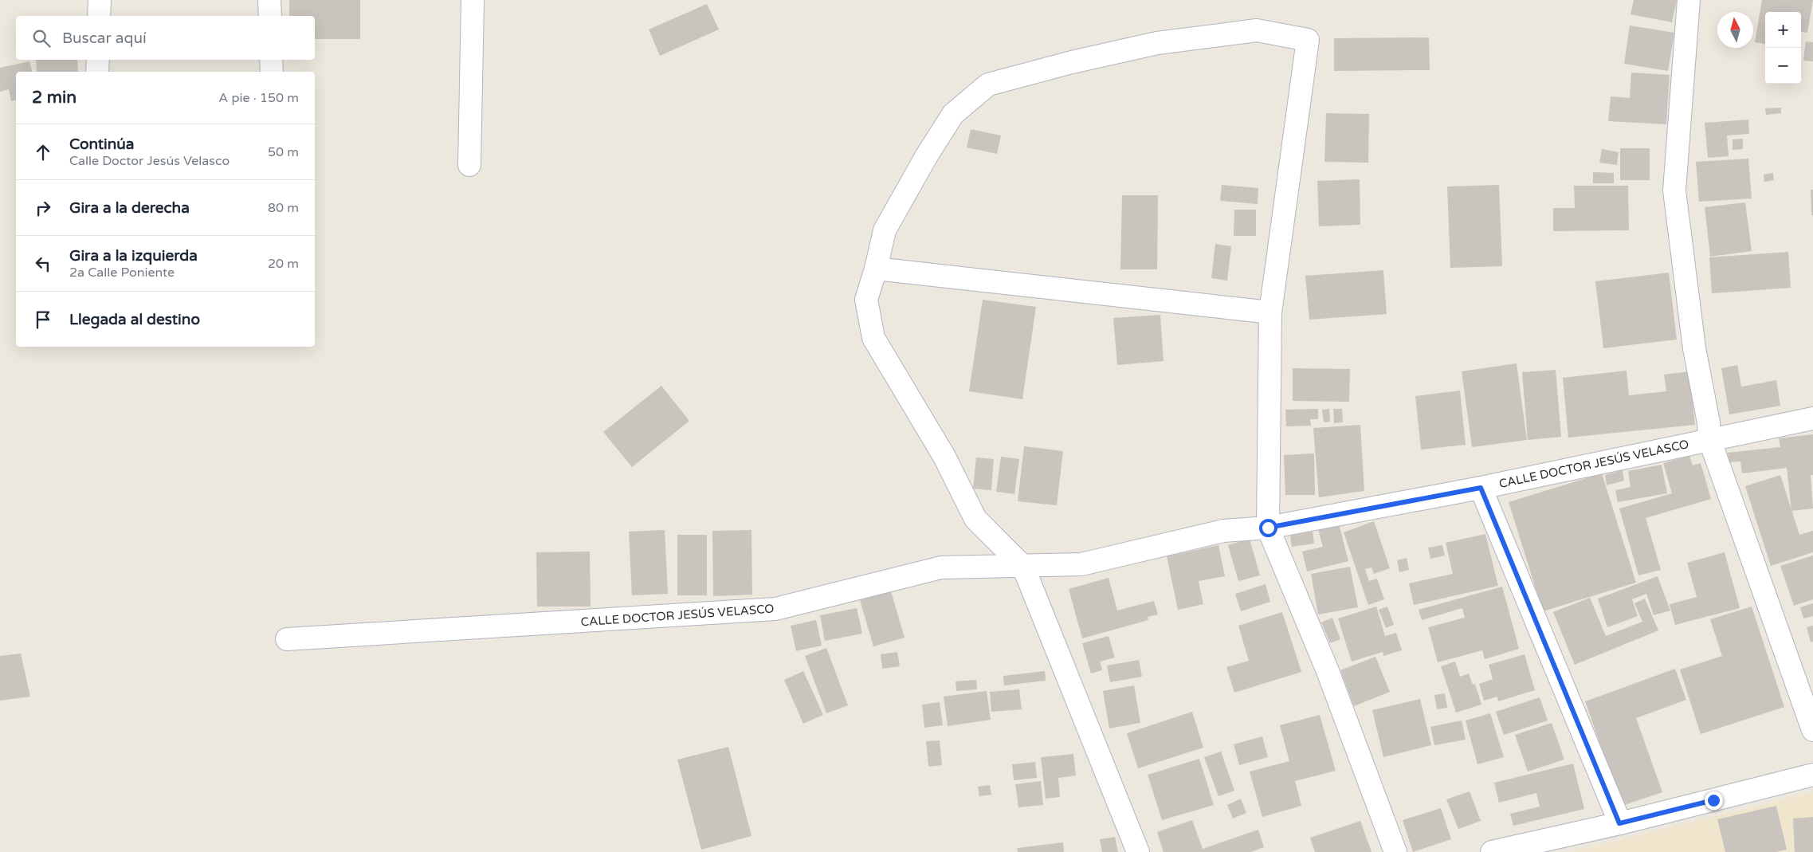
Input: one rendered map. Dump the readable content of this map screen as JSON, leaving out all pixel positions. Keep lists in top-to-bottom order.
{
  "streets": {
    "street": ["CALLE DOCTOR JESÚS VELASCO"]
  },
  "north": "top",
  "page": {
    "map_buttons": ["+", "−"],
    "search": "Buscar aquí",
    "heading": ["2 min", "A pie · 150 m"],
    "list": [
      ["Continúa", "Calle Doctor Jesús Velasco", "50 m"],
      ["Gira a la derecha", "80 m"],
      ["Gira a la izquierda", "2a Calle Poniente", "20 m"],
      "Llegada al destino"
    ]
  }
}
